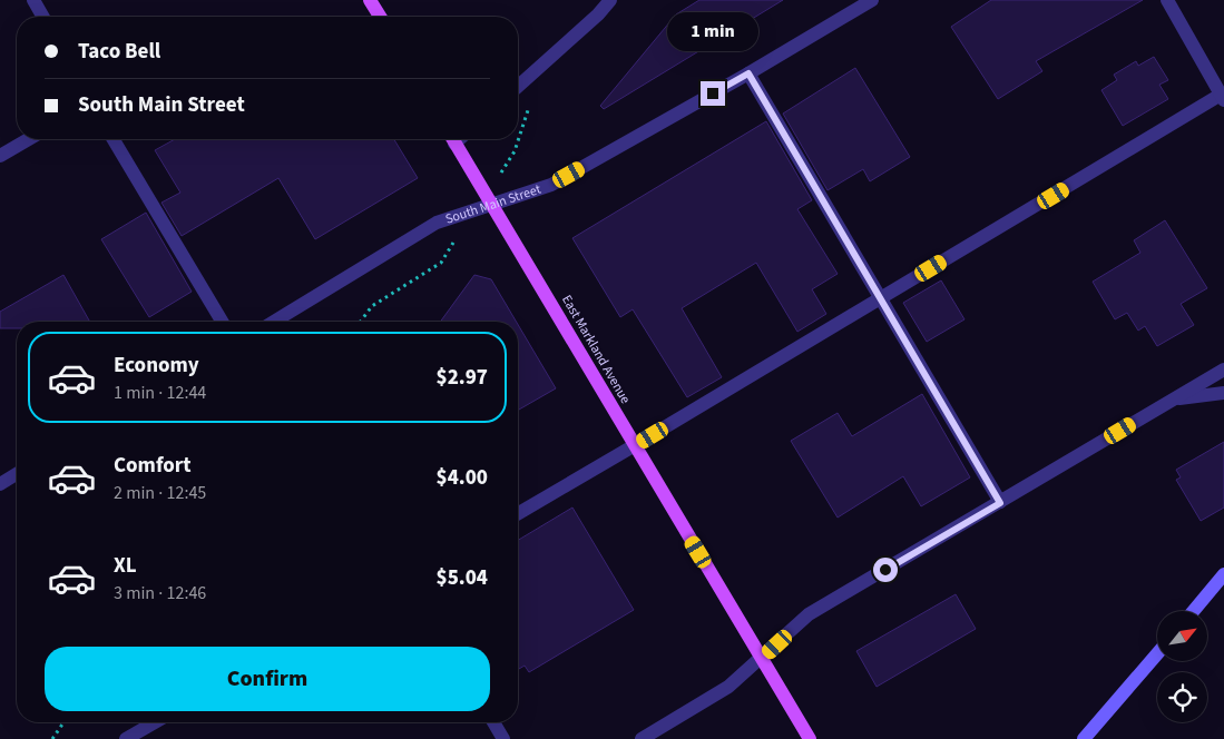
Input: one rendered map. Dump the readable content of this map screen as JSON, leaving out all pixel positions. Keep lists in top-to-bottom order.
{
  "streets": {
    "main road": ["East Markland Avenue"],
    "street": ["South Main Street"]
  },
  "crossings": [
    ["South Main Street", "East Markland Avenue"]
  ],
  "north": "top right",
  "page": {
    "bubble": "1 min",
    "banner": ["Taco Bell", "South Main Street"],
    "list": [
      {
        "name": "Economy",
        "note": "1 min · 12:44",
        "value": "$2.97"
      },
      {
        "name": "Comfort",
        "note": "2 min · 12:45",
        "value": "$4.00"
      },
      {
        "name": "XL",
        "note": "3 min · 12:46",
        "value": "$5.04"
      }
    ],
    "buttons": "Confirm"
  }
}
